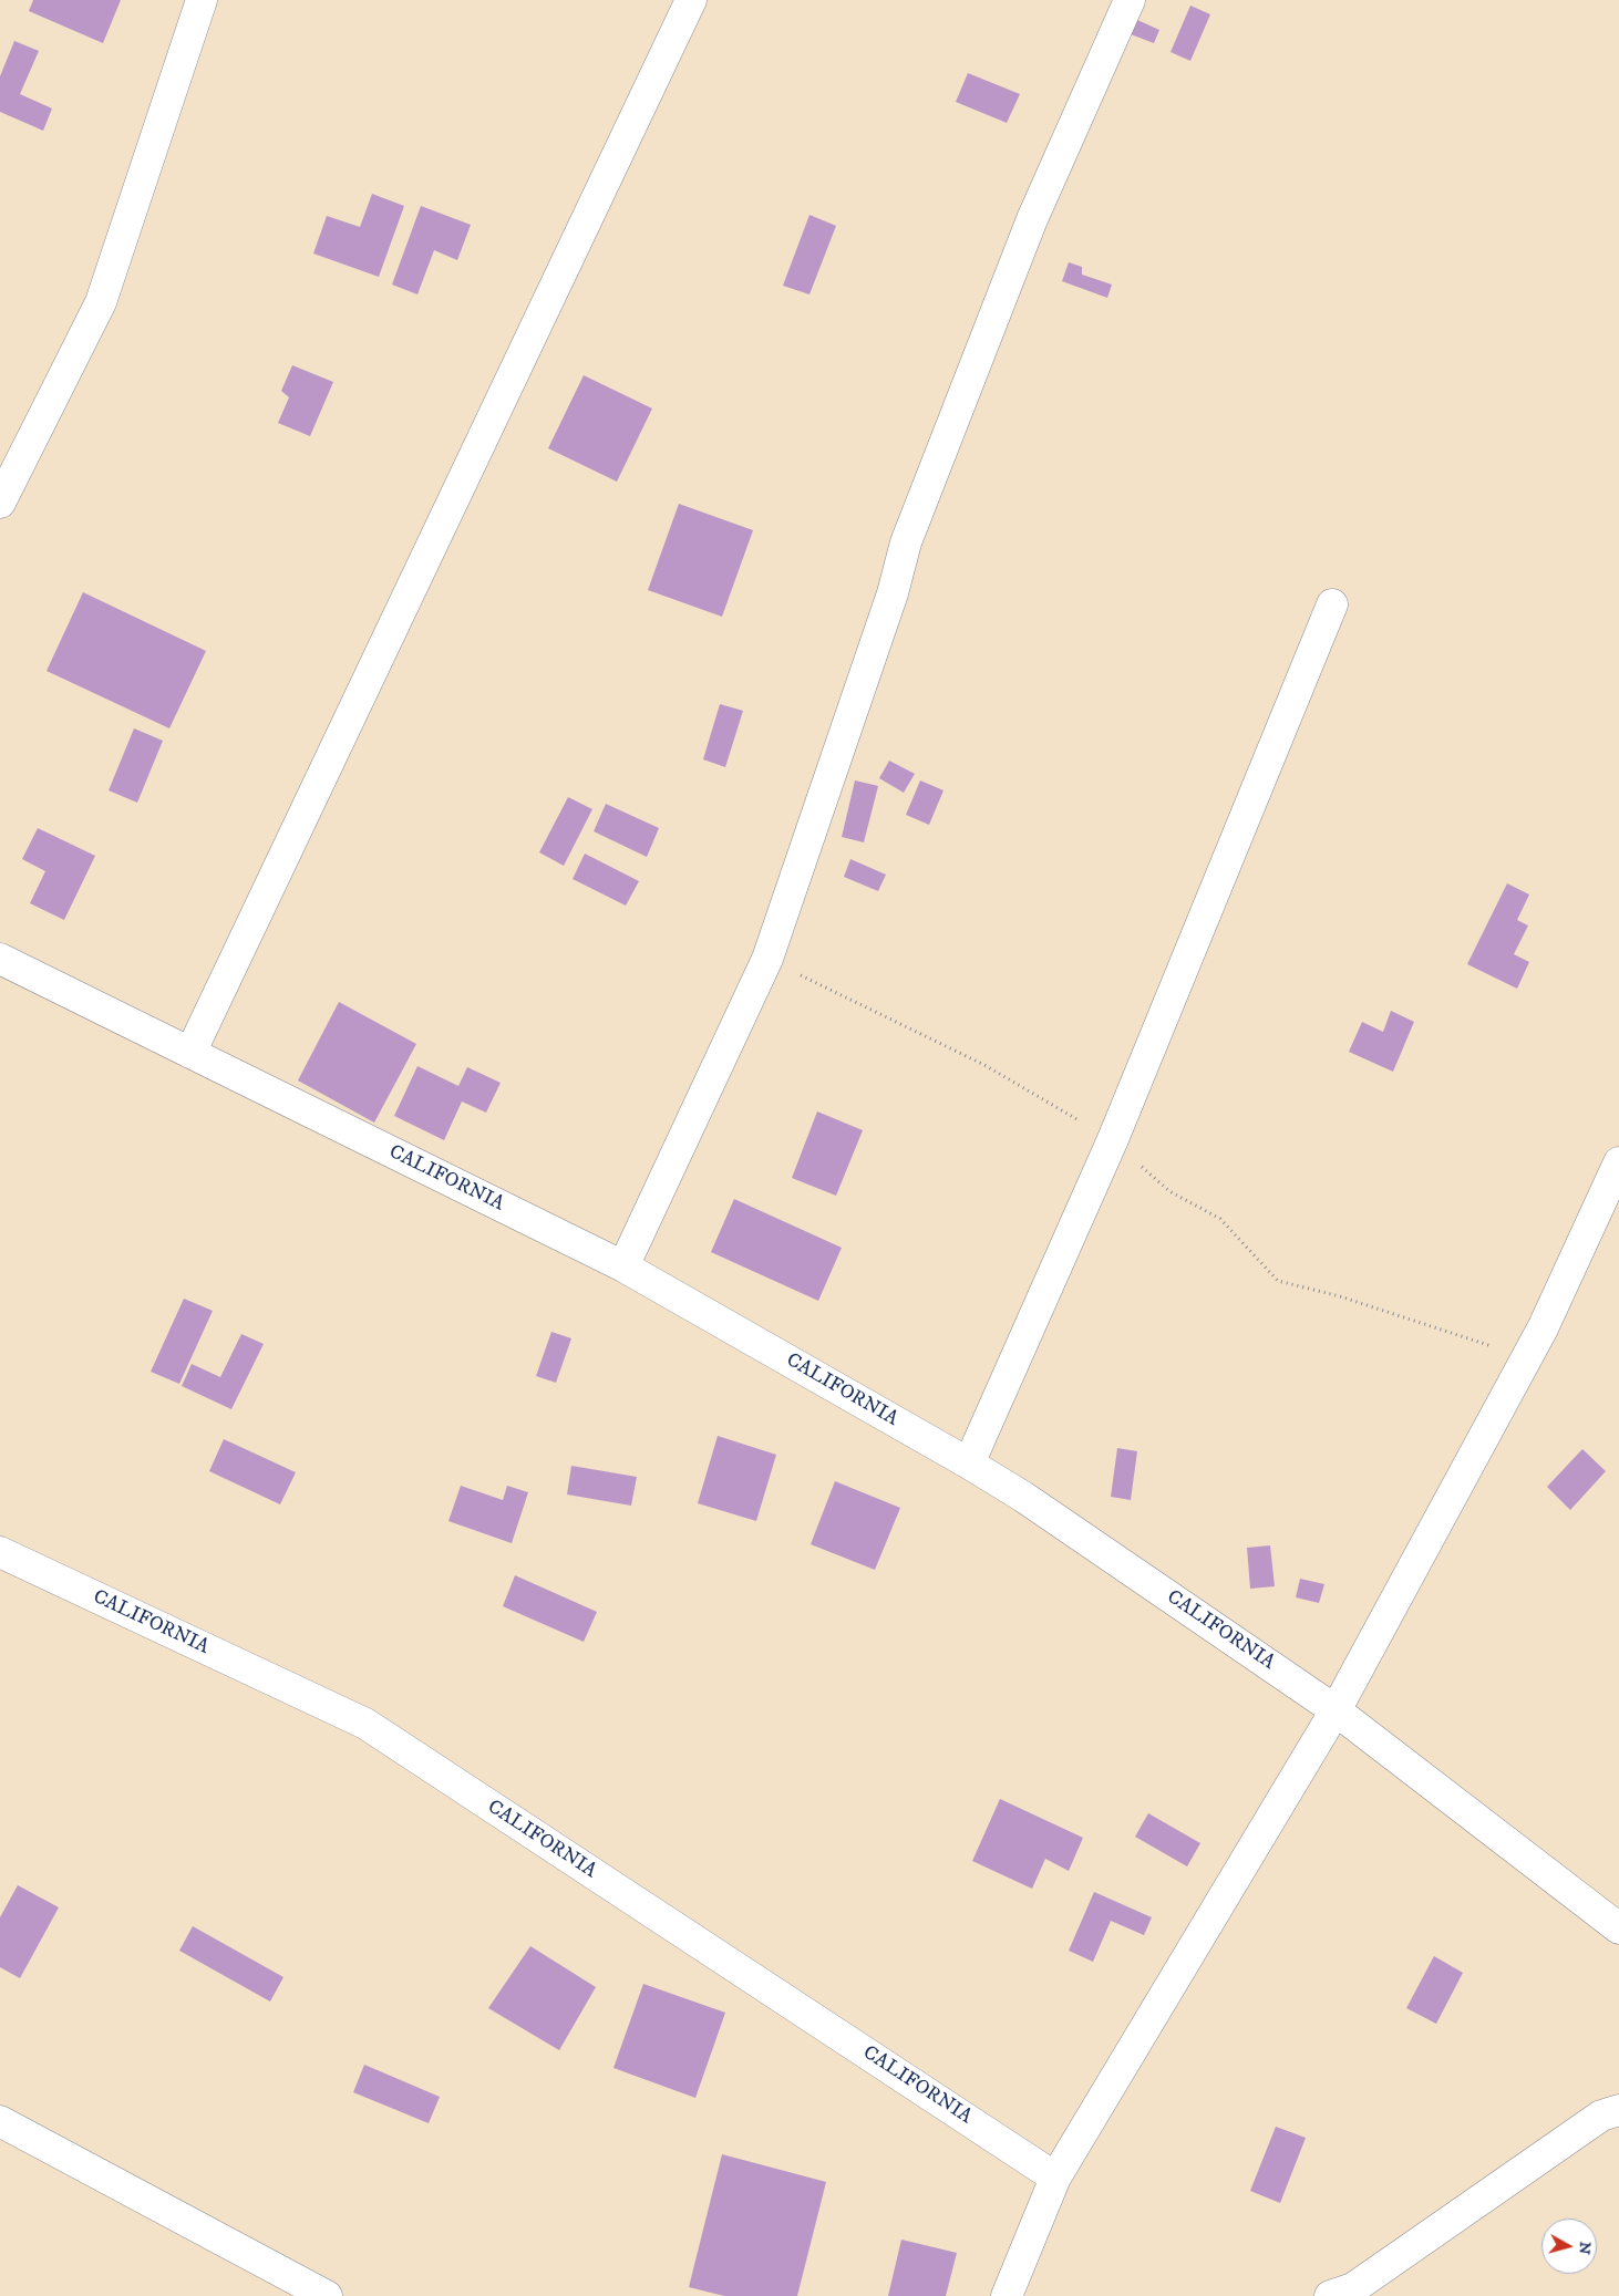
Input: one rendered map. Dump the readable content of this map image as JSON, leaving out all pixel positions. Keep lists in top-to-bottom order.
{
  "streets": {
    "street": ["CALIFORNIA"]
  },
  "north": "right"
}
